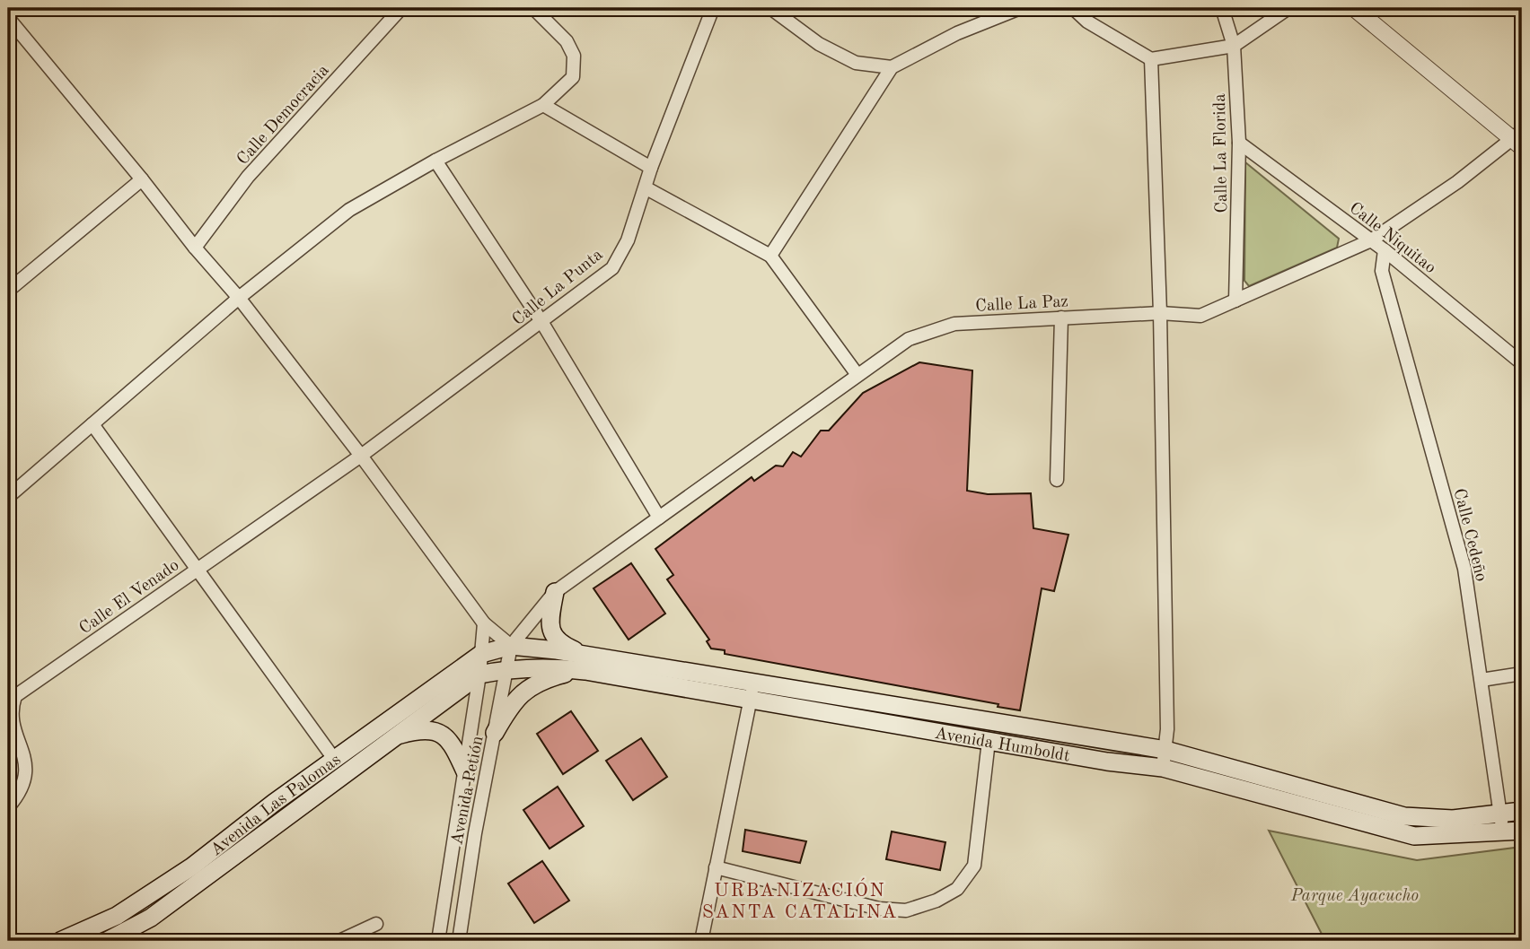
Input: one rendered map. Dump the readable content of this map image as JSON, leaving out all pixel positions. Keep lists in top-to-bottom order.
{
  "streets": {
    "main road": ["Avenida Humboldt", "Avenida Las Palomas"],
    "street": [
      "Calle Democracia",
      "Calle La Florida",
      "Calle Niquitao",
      "Calle La Punta",
      "Calle La Paz",
      "Calle Cedeño",
      "Calle El Venado",
      "Avenida Petión"
    ]
  },
  "crossings": [
    ["Calle La Florida", "Calle Niquitao"],
    ["Calle La Florida", "Calle La Paz"],
    ["Calle Niquitao", "Calle La Paz"],
    ["Calle Niquitao", "Calle Cedeño"],
    ["Calle La Punta", "Calle El Venado"],
    ["Calle La Paz", "Avenida Humboldt"],
    ["Calle La Paz", "Avenida Petión"],
    ["Calle Cedeño", "Avenida Humboldt"],
    ["Avenida Humboldt", "Avenida Petión"],
    ["Avenida Humboldt", "Avenida Las Palomas"],
    ["Avenida Petión", "Avenida Las Palomas"]
  ],
  "districts": ["URBANIZACIÓN SANTA CATALINA"],
  "parks": ["Parque Ayacucho"]
}
